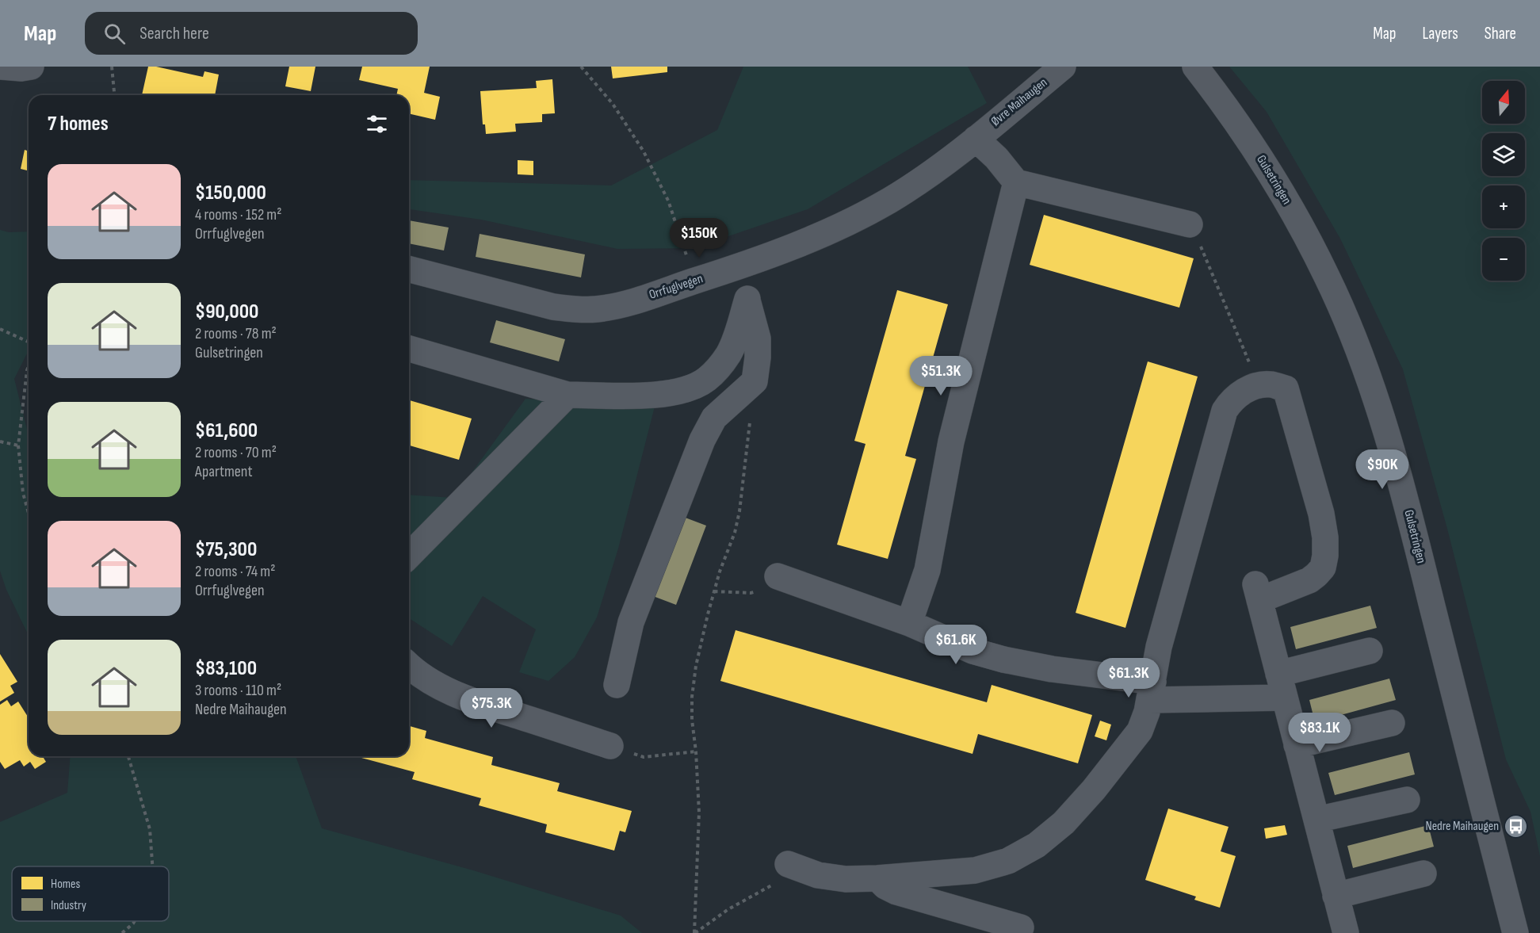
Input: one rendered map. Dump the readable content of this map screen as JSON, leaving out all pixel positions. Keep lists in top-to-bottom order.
{
  "streets": {
    "street": ["Øvre Maihaugen", "Gulsetringen", "Orrfuglvegen"]
  },
  "crossings": [
    ["Øvre Maihaugen", "Orrfuglvegen"]
  ],
  "places": {
    "bus stop": ["Nedre Maihaugen"]
  },
  "legend": ["Homes", "Industry"],
  "north": "top",
  "page": {
    "header": "Map",
    "search": "Search here",
    "nav": ["Map", "Layers", "Share"],
    "map_buttons": ["+", "−"],
    "heading": "7 homes",
    "list": [
      {
        "name": "$150,000",
        "note": "4 rooms · 152 m² · Orrfuglvegen"
      },
      {
        "name": "$90,000",
        "note": "2 rooms · 78 m² · Gulsetringen"
      },
      {
        "name": "$61,600",
        "note": "2 rooms · 70 m² · Apartment"
      },
      {
        "name": "$75,300",
        "note": "2 rooms · 74 m² · Orrfuglvegen"
      },
      {
        "name": "$83,100",
        "note": "3 rooms · 110 m² · Nedre Maihaugen"
      }
    ],
    "price": [
      "$150K",
      "$51.3K",
      "$90K",
      "$61.6K",
      "$61.3K",
      "$75.3K",
      "$83.1K"
    ]
  }
}
